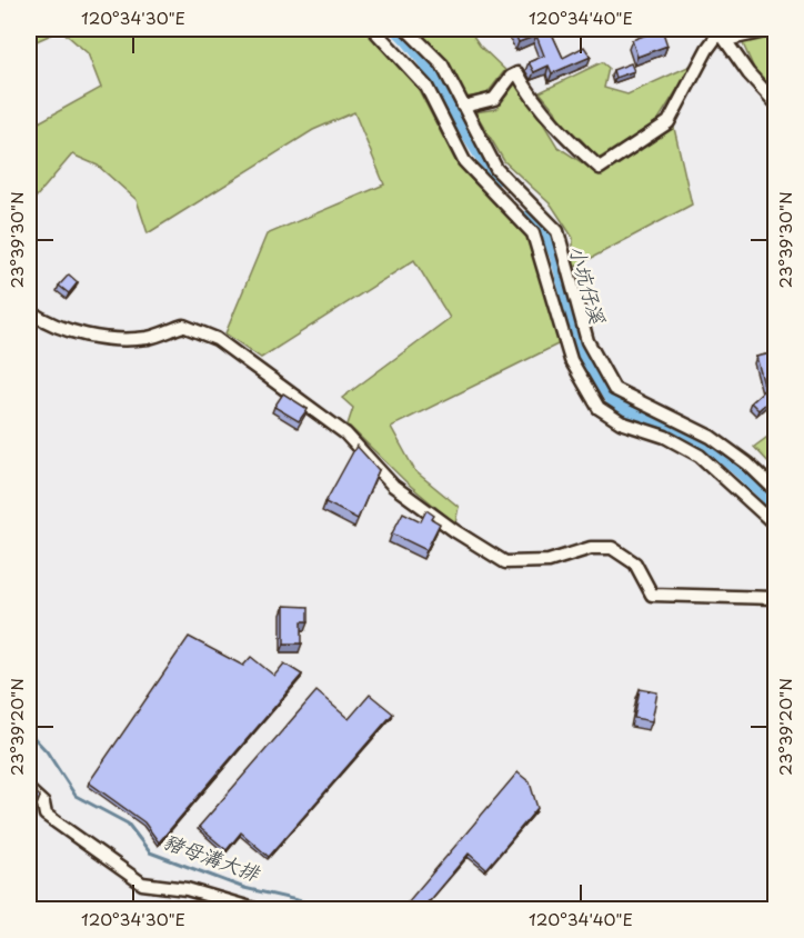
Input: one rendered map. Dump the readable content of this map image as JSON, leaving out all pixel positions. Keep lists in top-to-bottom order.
{
  "water": ["小坑仔溪", "豬母溝大排"],
  "coordinates": [
    "120°34'30\"E",
    "120°34'40\"E",
    "23°39'30\"N",
    "23°39'20\"N"
  ]
}
